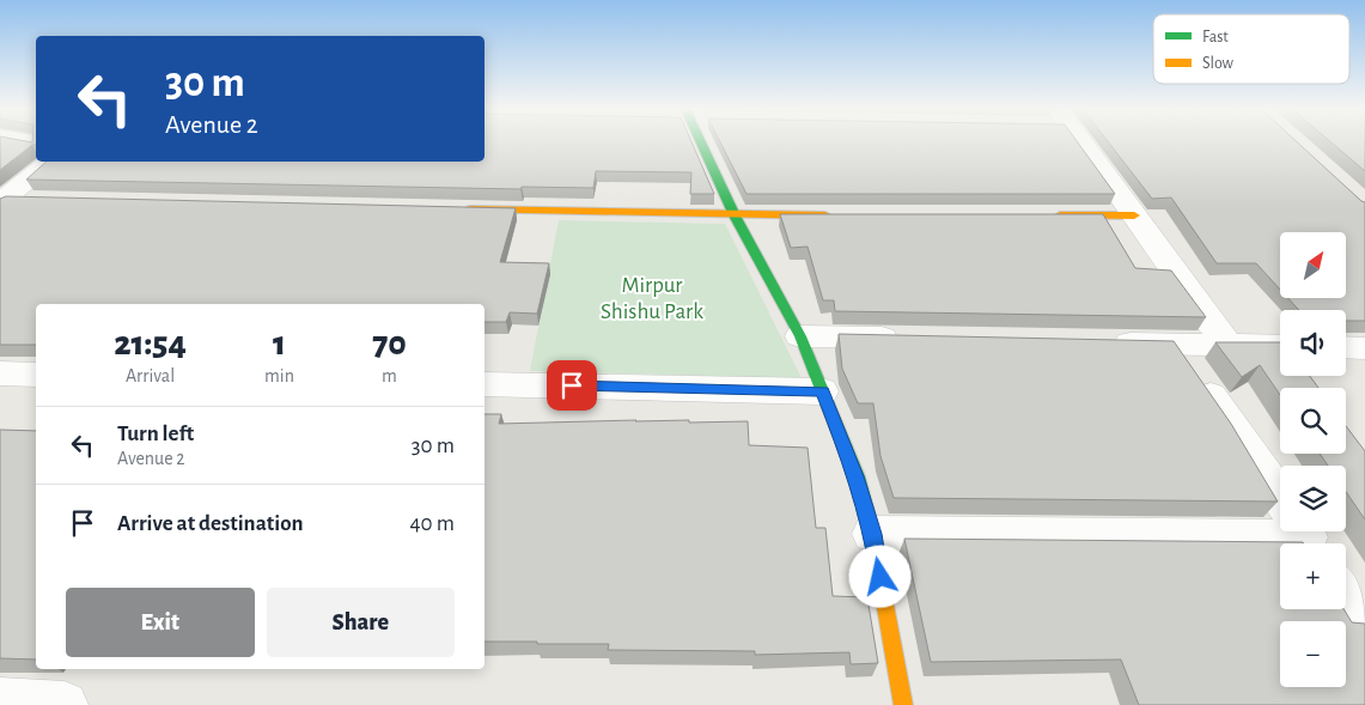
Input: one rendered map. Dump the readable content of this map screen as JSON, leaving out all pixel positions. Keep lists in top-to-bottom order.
{
  "parks": ["Mirpur Shishu Park"],
  "legend": ["Fast", "Slow"],
  "north": "top right",
  "page": {
    "turn": ["30 m", "Avenue 2"],
    "map_buttons": ["+", "−"],
    "eta": [
      "21:54",
      "Arrival",
      "1",
      "min",
      "70",
      "m"
    ],
    "list": [
      {
        "name": "Turn left",
        "note": "Avenue 2",
        "value": "30 m"
      },
      {
        "name": "Arrive at destination",
        "value": "40 m"
      }
    ],
    "buttons": ["Exit", "Share"]
  }
}
